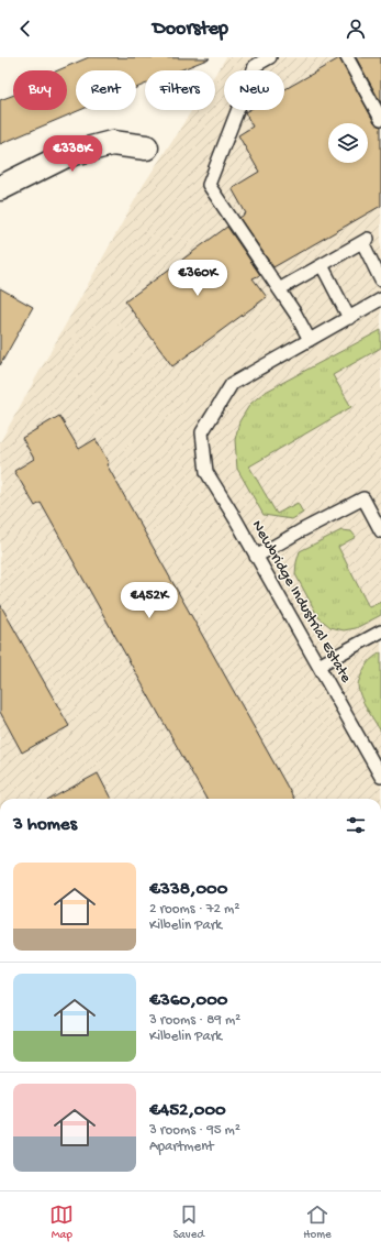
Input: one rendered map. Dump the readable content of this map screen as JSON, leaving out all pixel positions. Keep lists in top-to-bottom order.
{
  "streets": {
    "lane": ["Newbridge Industrial Estate"]
  },
  "page": {
    "header": "Doorstep",
    "chip": [
      "Buy",
      "Rent",
      "Filters",
      "New"
    ],
    "price": ["€338K", "€360K", "€452K"],
    "heading": "3 homes",
    "list": [
      {
        "name": "€338,000",
        "note": "2 rooms · 72 m² · Kilbelin Park"
      },
      {
        "name": "€360,000",
        "note": "3 rooms · 89 m² · Kilbelin Park"
      },
      {
        "name": "€452,000",
        "note": "3 rooms · 95 m² · Apartment"
      }
    ],
    "tabs": ["Map", "Saved", "Home"]
  }
}
